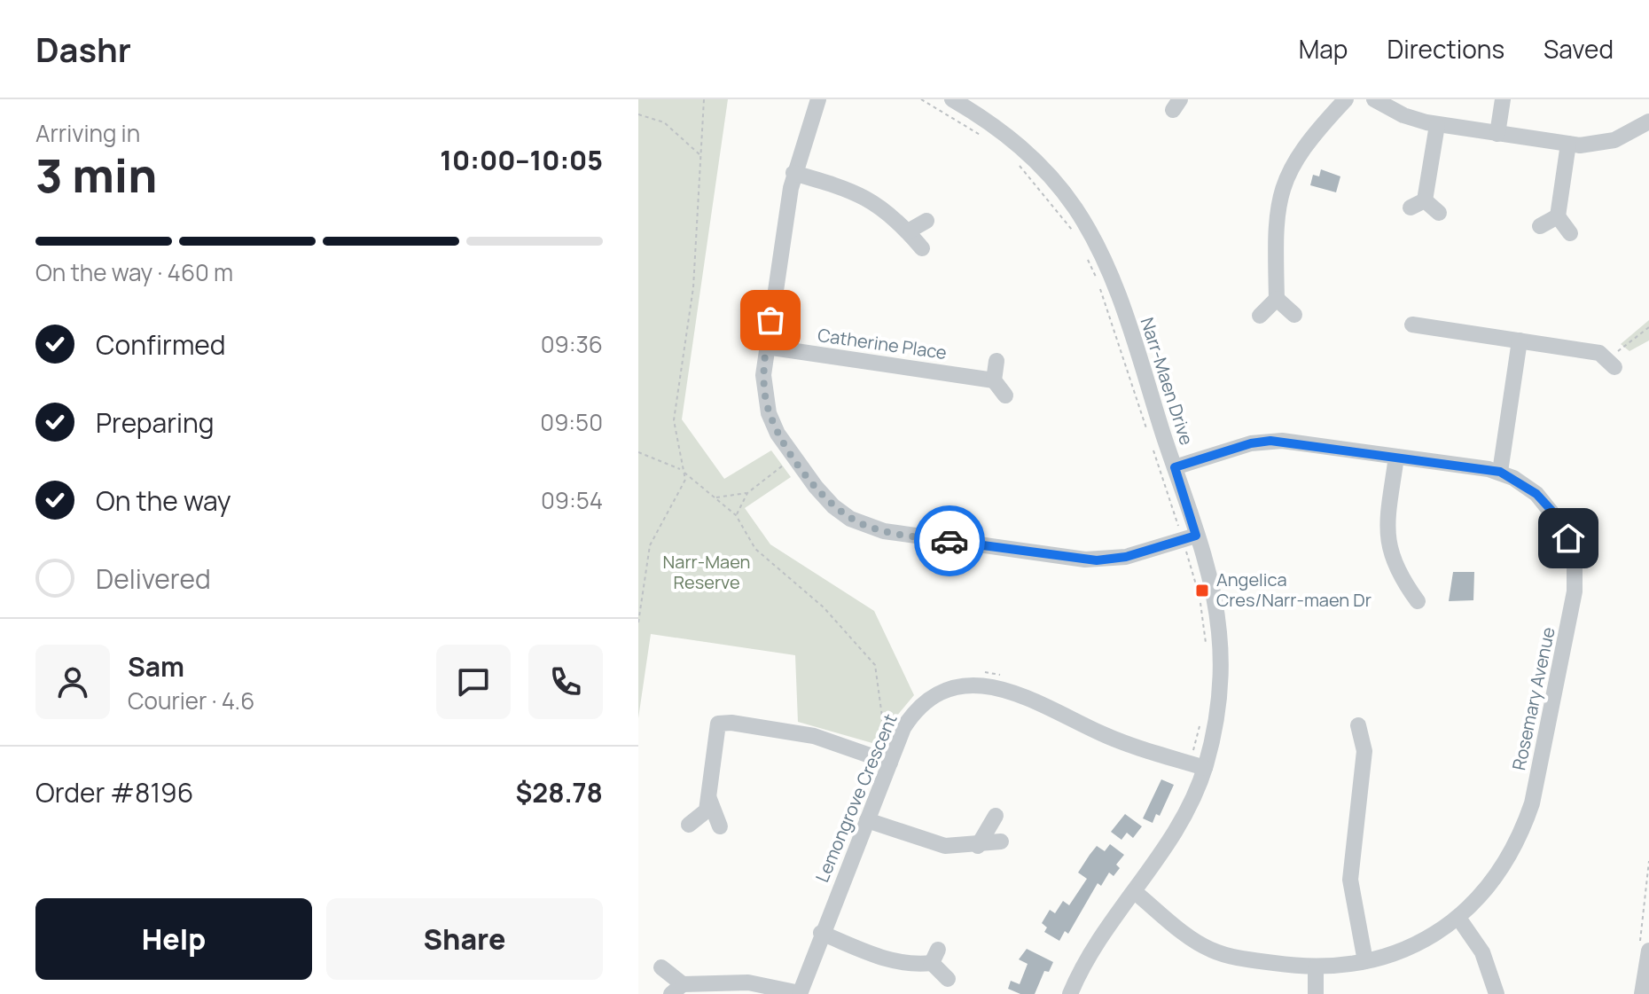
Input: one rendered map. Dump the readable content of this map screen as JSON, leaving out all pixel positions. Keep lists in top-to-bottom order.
{
  "streets": {
    "street": [
      "Catherine Place",
      "Narr-Maen Drive",
      "Rosemary Avenue",
      "Lemongrove Crescent"
    ]
  },
  "crossings": [
    ["Narr-Maen Drive", "Rosemary Avenue"],
    ["Narr-Maen Drive", "Lemongrove Crescent"]
  ],
  "parks": ["Narr-Maen Reserve"],
  "places": {
    "transit": ["Angelica Cres/Narr-maen Dr"]
  },
  "page": {
    "header": "Dashr",
    "nav": ["Map", "Directions", "Saved"],
    "heading": ["3 min", "Arriving in", "10:00–10:05"],
    "panel": [
      "Sam",
      "Courier · 4.6",
      "Order #8196",
      "$28.78"
    ],
    "bar": "On the way · 460 m",
    "list": [
      ["Confirmed", "09:36"],
      ["Preparing", "09:50"],
      ["On the way", "09:54"],
      "Delivered"
    ],
    "buttons": ["Help", "Share"]
  }
}
